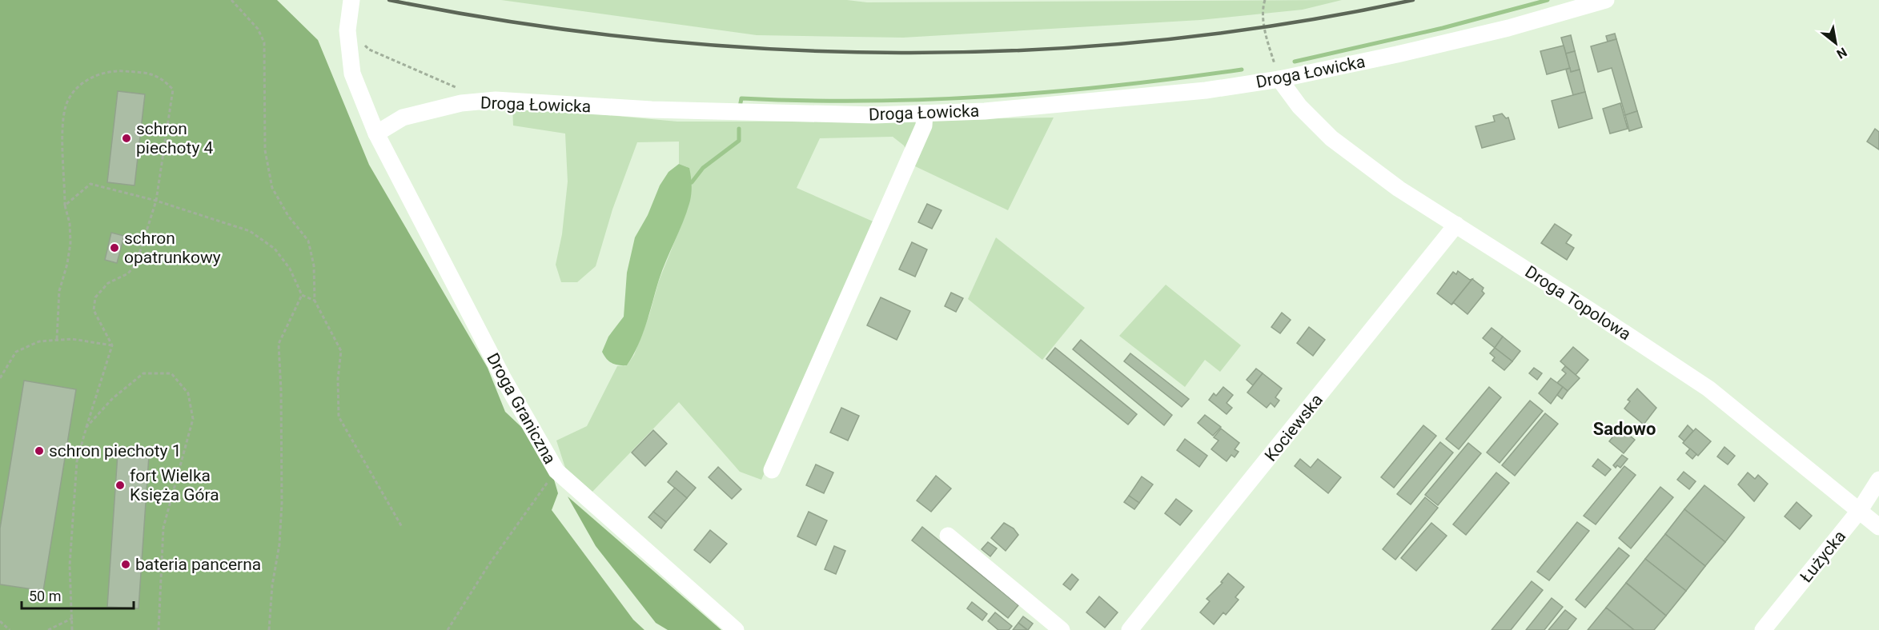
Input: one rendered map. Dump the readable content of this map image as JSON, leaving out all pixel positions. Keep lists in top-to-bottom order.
{
  "streets": {
    "street": [
      "Droga Łowicka",
      "Droga Topolowa",
      "Droga Graniczna",
      "Kociewska",
      "Łużycka"
    ]
  },
  "crossings": [
    ["Droga Łowicka", "Droga Topolowa"],
    ["Droga Łowicka", "Droga Graniczna"],
    ["Droga Topolowa", "Kociewska"],
    ["Droga Topolowa", "Łużycka"]
  ],
  "districts": ["Sadowo"],
  "places": [
    "schron piechoty 4",
    "schron opatrunkowy",
    "schron piechoty 1",
    "fort Wielka Księża Góra",
    "bateria pancerna"
  ],
  "scale_bar": "50 m",
  "north": "bottom right"
}
